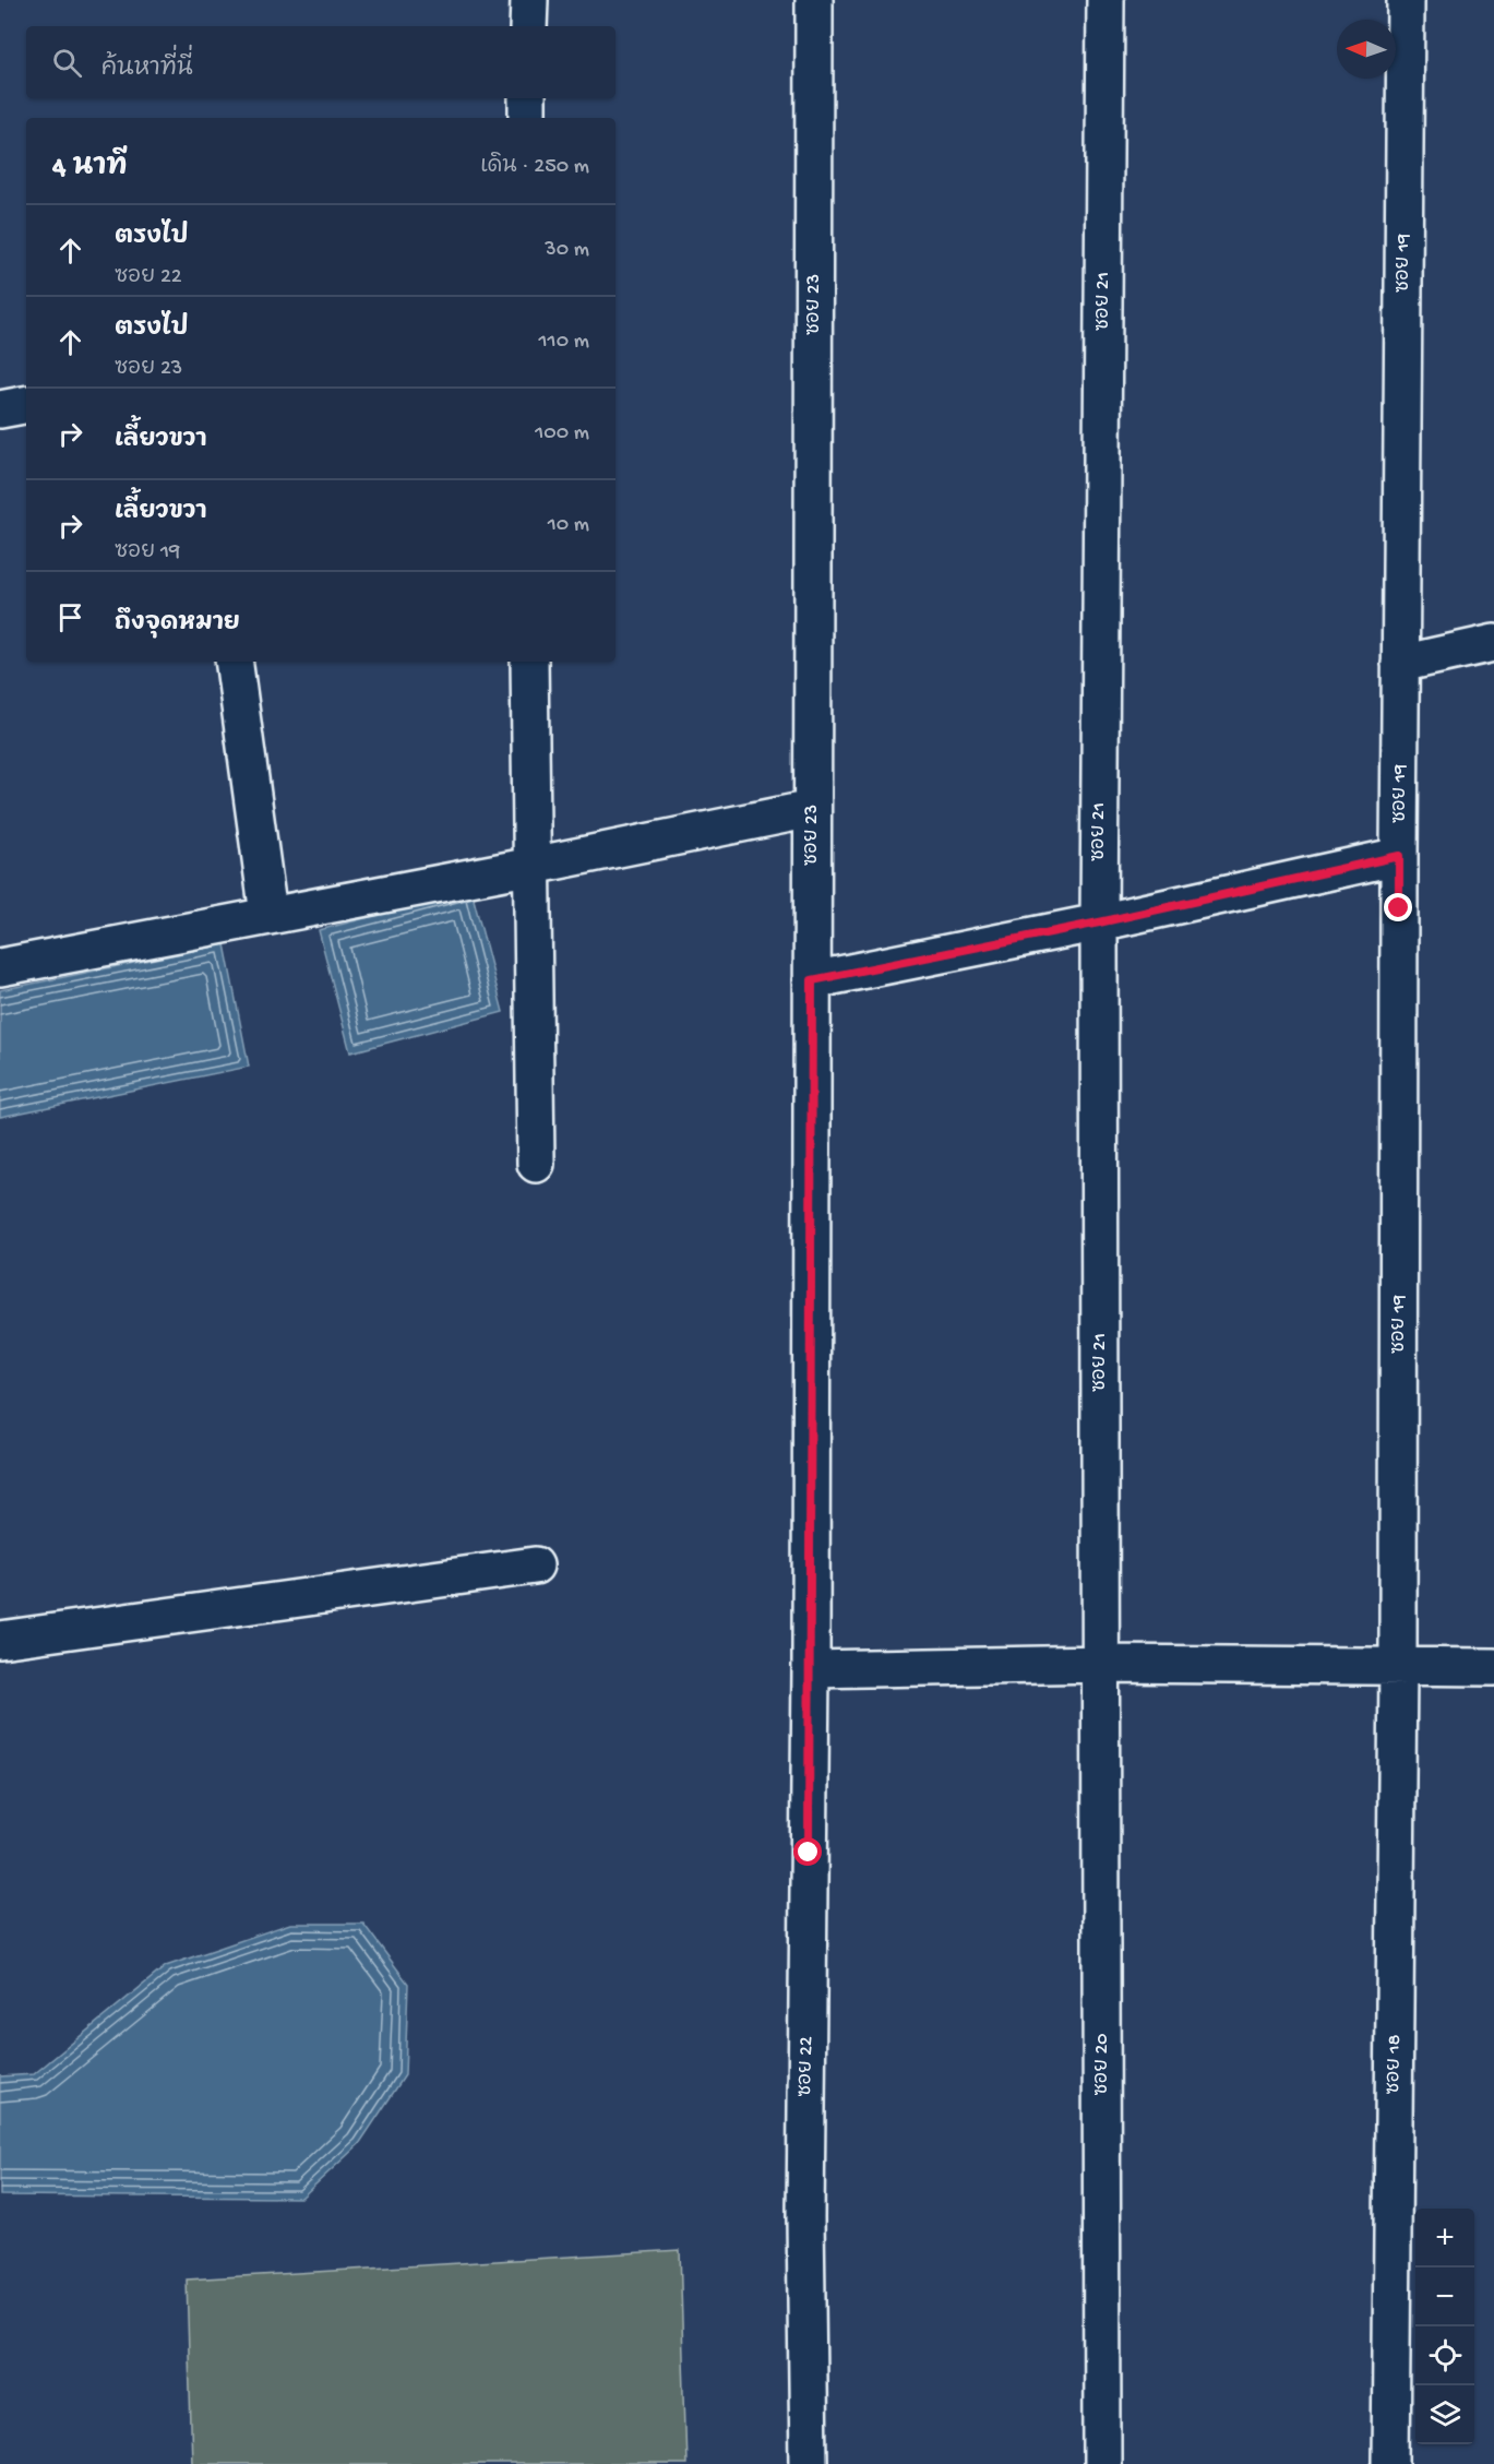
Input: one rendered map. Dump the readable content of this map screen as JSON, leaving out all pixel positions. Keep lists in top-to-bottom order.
{
  "streets": {
    "street": [
      "ซอย 19",
      "ซอย 21",
      "ซอย 23",
      "ซอย 20",
      "ซอย 18",
      "ซอย 22"
    ]
  },
  "crossings": [
    ["ซอย 19", "ซอย 18"],
    ["ซอย 21", "ซอย 20"],
    ["ซอย 23", "ซอย 22"]
  ],
  "north": "left",
  "page": {
    "search": "ค้นหาที่นี่",
    "heading": ["4 นาที", "เดิน · 250 m"],
    "list": [
      ["ตรงไป", "ซอย 22", "30 m"],
      ["ตรงไป", "ซอย 23", "110 m"],
      ["เลี้ยวขวา", "100 m"],
      ["เลี้ยวขวา", "ซอย 19", "10 m"],
      "ถึงจุดหมาย"
    ],
    "map_buttons": ["+", "−"]
  }
}
